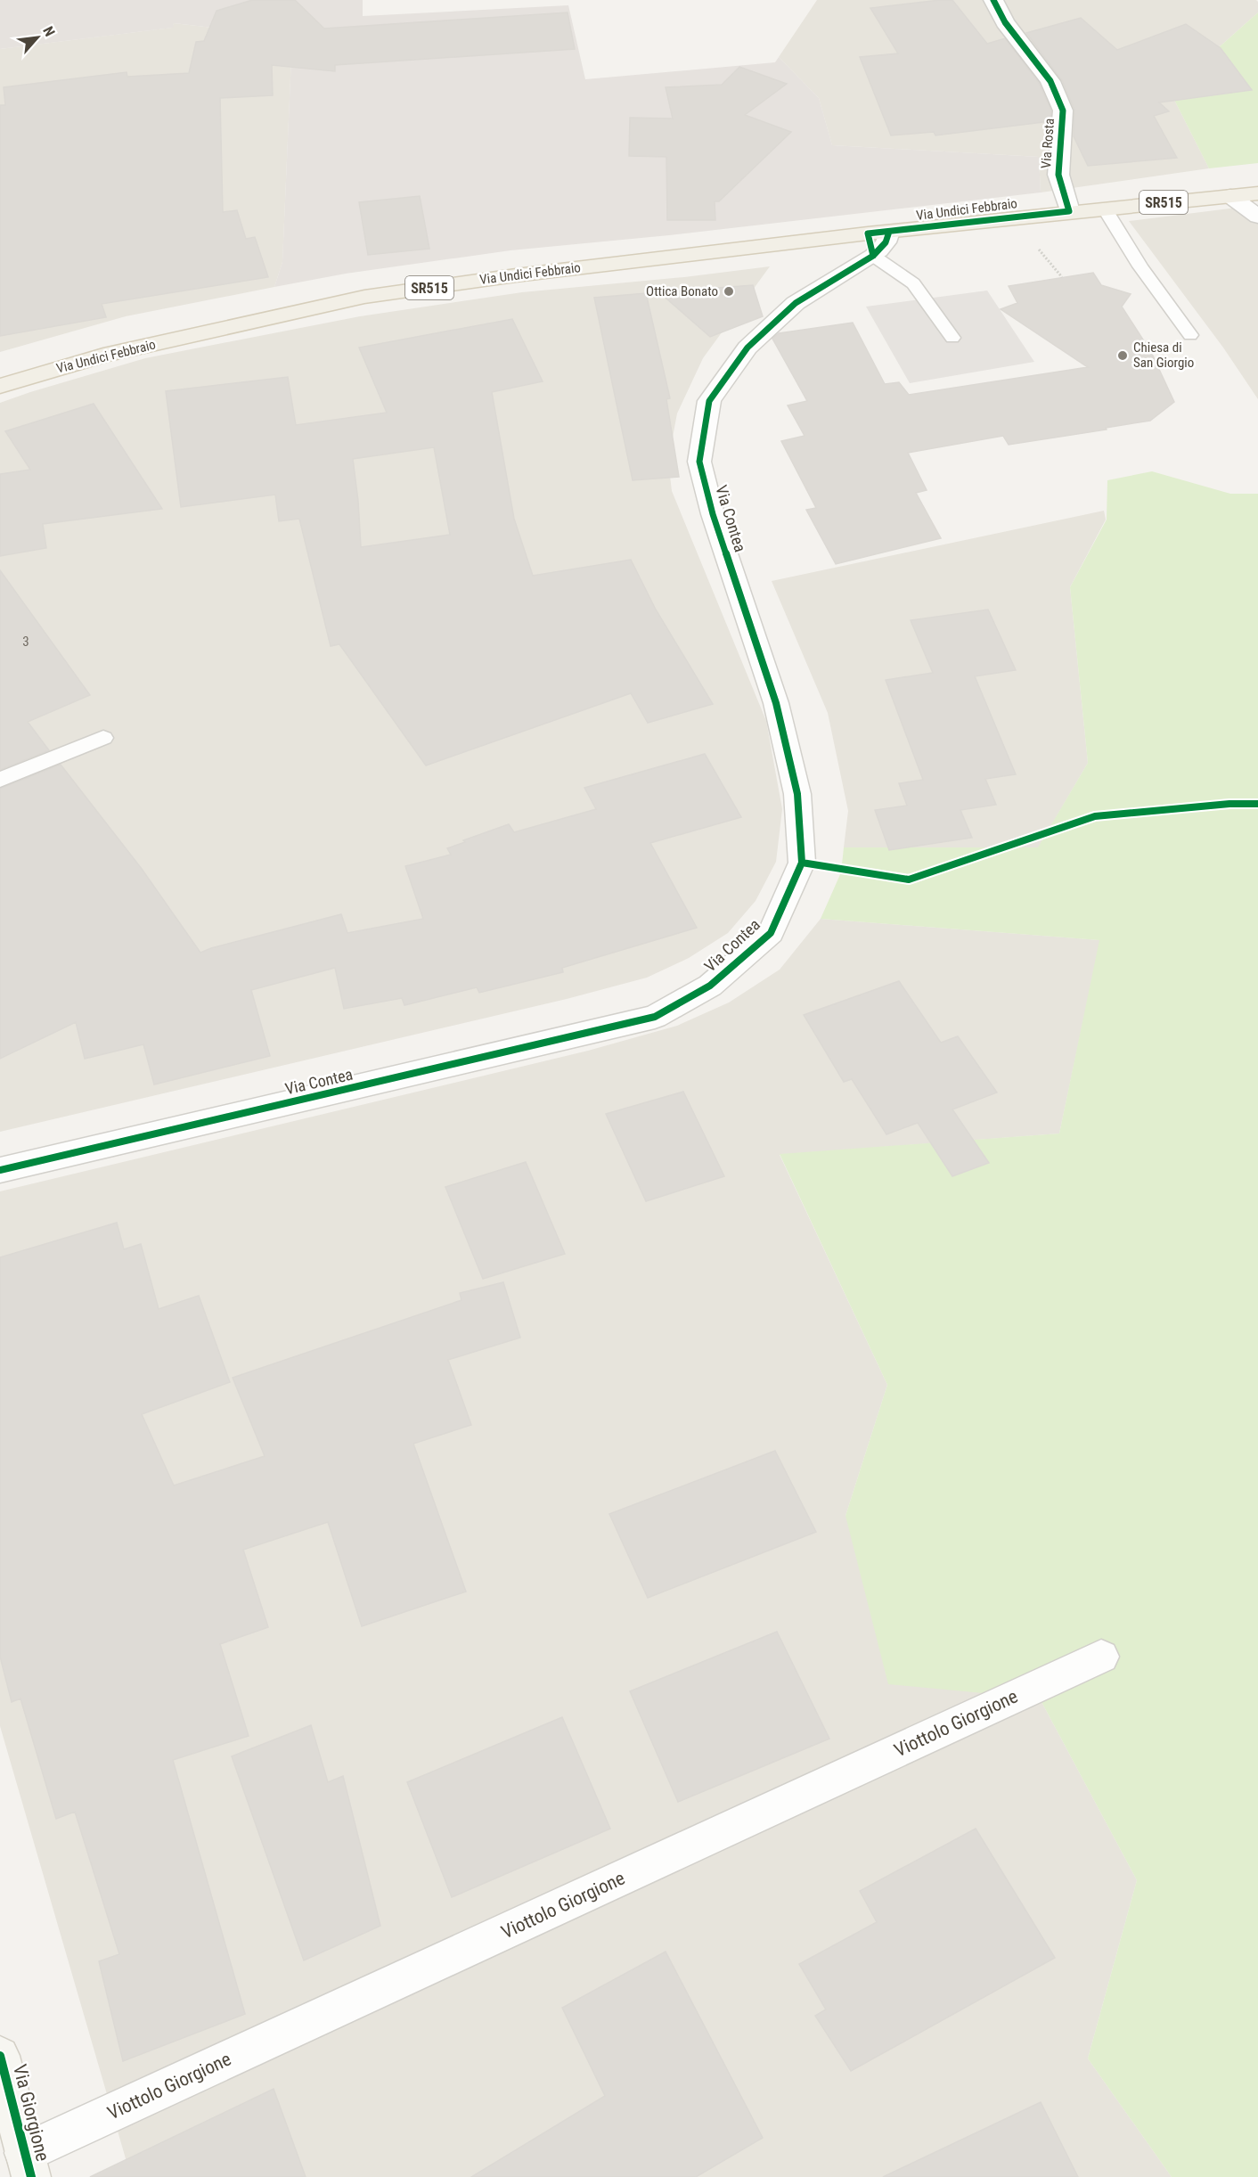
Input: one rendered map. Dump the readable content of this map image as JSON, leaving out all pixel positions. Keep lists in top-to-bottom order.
{
  "streets": {
    "main road": ["SR515", "Via Undici Febbraio"],
    "street": [
      "Via Rosta",
      "Via Contea",
      "Viottolo Giorgione",
      "Via Giorgione"
    ]
  },
  "crossings": [
    ["Via Rosta", "SR515"],
    ["Via Rosta", "Via Undici Febbraio"],
    ["SR515", "Via Undici Febbraio"],
    ["Via Undici Febbraio", "Via Contea"],
    ["Viottolo Giorgione", "Via Giorgione"]
  ],
  "places": ["Ottica Bonato", "Chiesa di San Giorgio"],
  "house_numbers": ["3"],
  "north": "top right"
}
